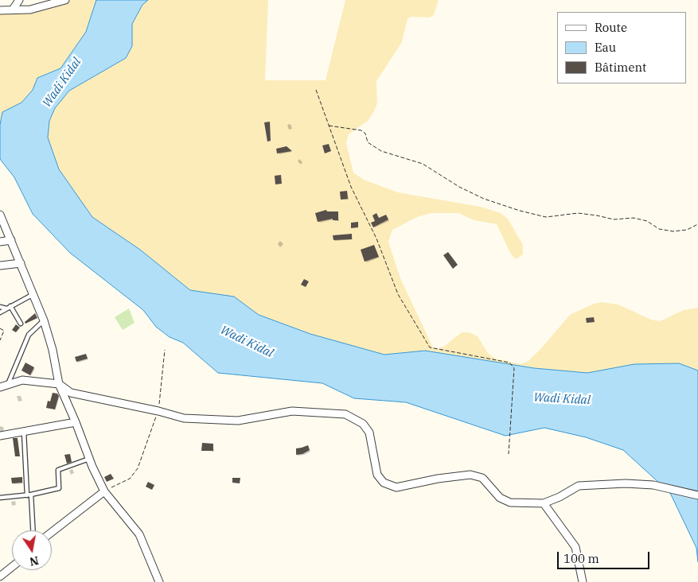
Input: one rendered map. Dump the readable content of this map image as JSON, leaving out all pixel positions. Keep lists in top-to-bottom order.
{
  "water": ["Wadi Kidal"],
  "legend": ["Route", "Eau", "Bâtiment"],
  "scale_bar": "100 m",
  "north": "bottom"
}
